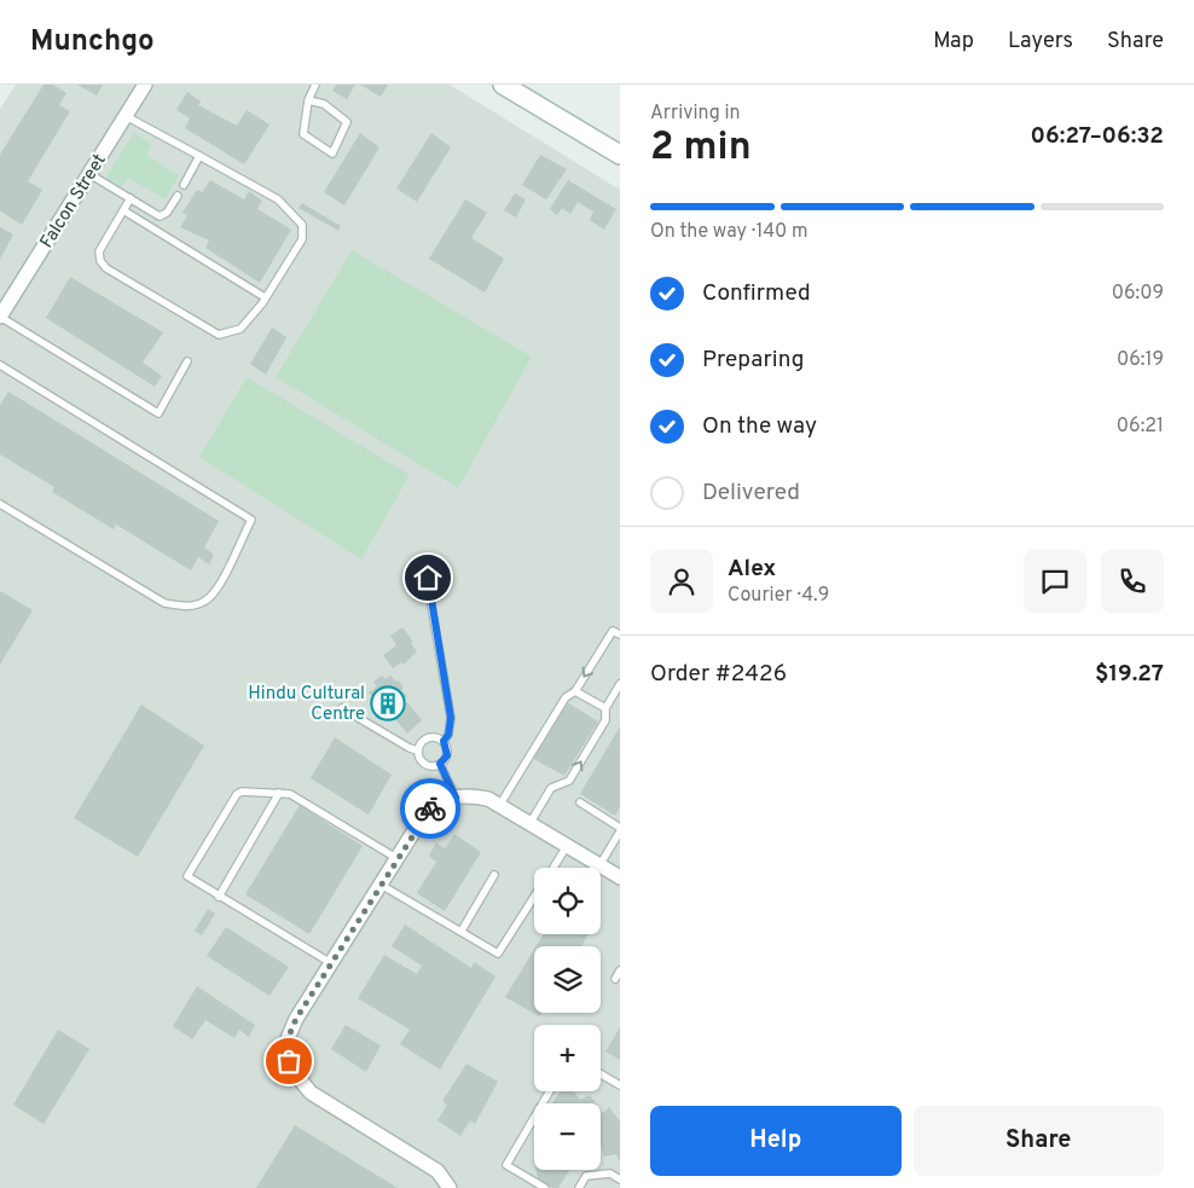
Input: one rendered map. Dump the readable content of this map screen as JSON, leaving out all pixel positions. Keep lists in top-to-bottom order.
{
  "streets": {
    "street": ["Falcon Street"]
  },
  "places": {
    "building": ["Hindu Cultural Centre"]
  },
  "page": {
    "header": "Munchgo",
    "nav": ["Map", "Layers", "Share"],
    "heading": ["2 min", "Arriving in", "06:27–06:32"],
    "panel": [
      "Alex",
      "Courier · 4.9",
      "Order #2426",
      "$19.27"
    ],
    "bar": "On the way · 140 m",
    "list": [
      ["Confirmed", "06:09"],
      ["Preparing", "06:19"],
      ["On the way", "06:21"],
      "Delivered"
    ],
    "map_buttons": ["+", "−"],
    "buttons": ["Help", "Share"]
  }
}
